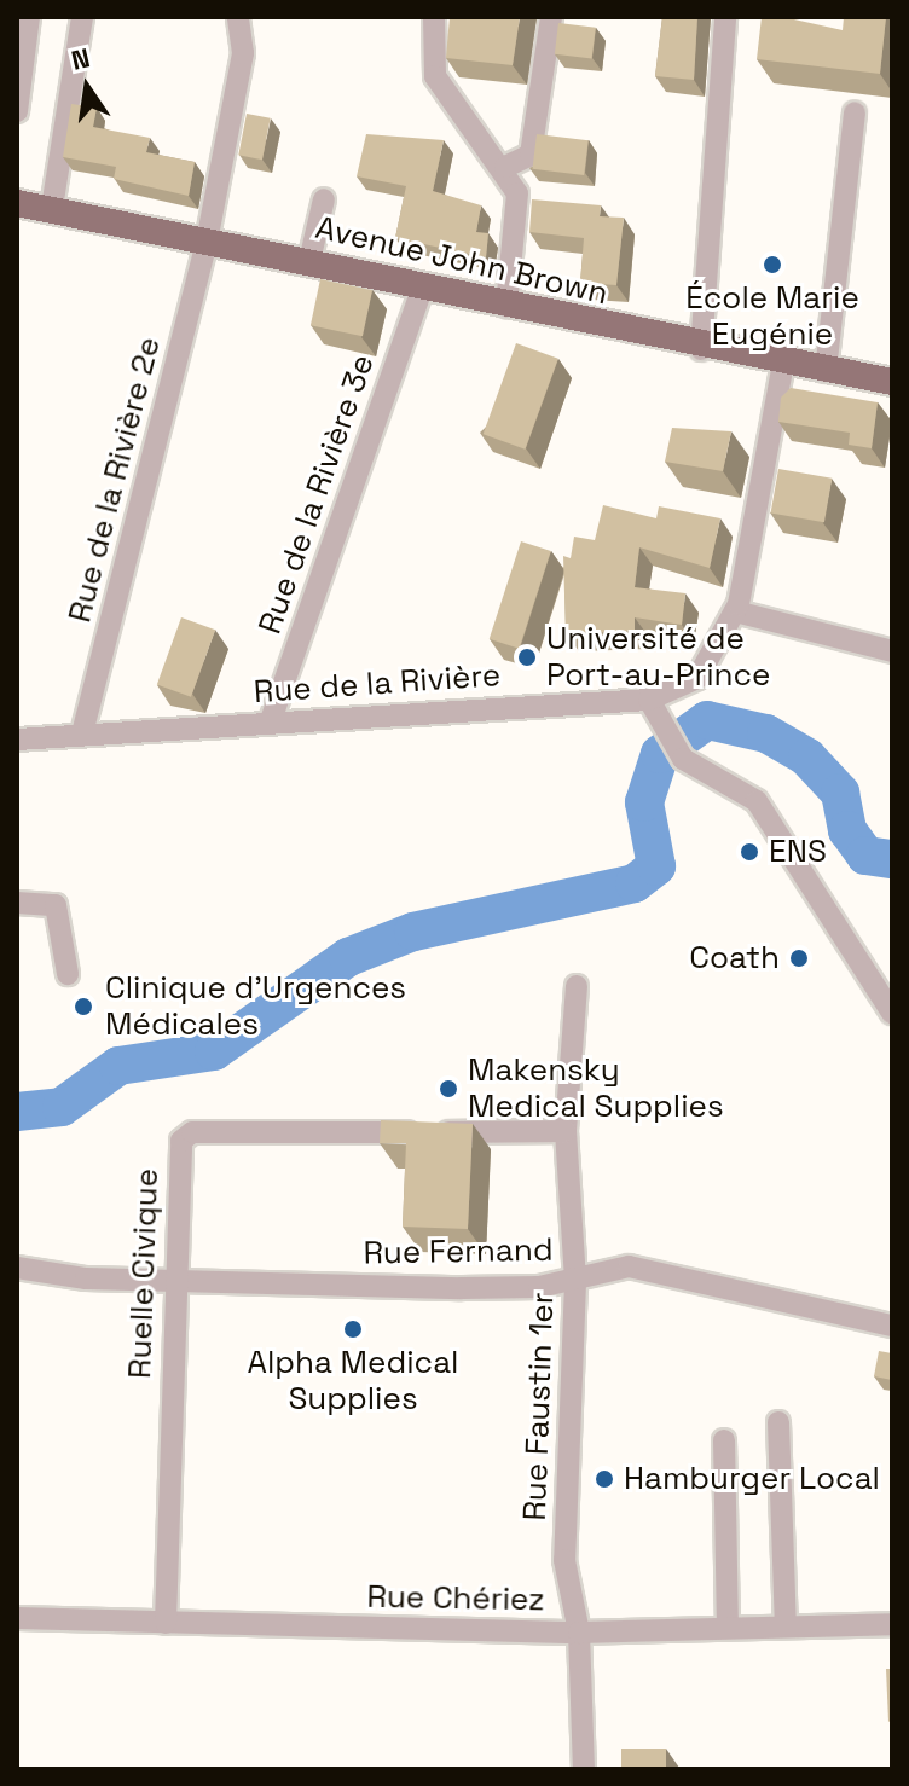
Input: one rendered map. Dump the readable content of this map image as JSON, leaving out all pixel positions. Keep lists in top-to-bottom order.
{
  "streets": {
    "main road": ["Avenue John Brown"],
    "street": [
      "Rue de la Rivière 2e",
      "Rue de la Rivière 3e",
      "Rue de la Rivière",
      "Rue Fernand",
      "Ruelle Civique",
      "Rue Faustin 1er",
      "Rue Chériez"
    ]
  },
  "crossings": [
    ["Avenue John Brown", "Rue de la Rivière 2e"],
    ["Avenue John Brown", "Rue de la Rivière 3e"],
    ["Avenue John Brown", "Rue de la Rivière"],
    ["Rue de la Rivière 2e", "Rue de la Rivière"],
    ["Rue de la Rivière 3e", "Rue de la Rivière"],
    ["Rue Fernand", "Ruelle Civique"],
    ["Rue Fernand", "Rue Faustin 1er"],
    ["Ruelle Civique", "Rue Faustin 1er"],
    ["Ruelle Civique", "Rue Chériez"],
    ["Rue Faustin 1er", "Rue Chériez"]
  ],
  "places": [
    "École Marie Eugénie",
    "Université de Port-au-Prince",
    "ENS",
    "Coath",
    "Clinique d’Urgences Médicales",
    "Makensky Medical Supplies",
    "Alpha Medical Supplies",
    "Hamburger Local"
  ],
  "north": "top"
}
